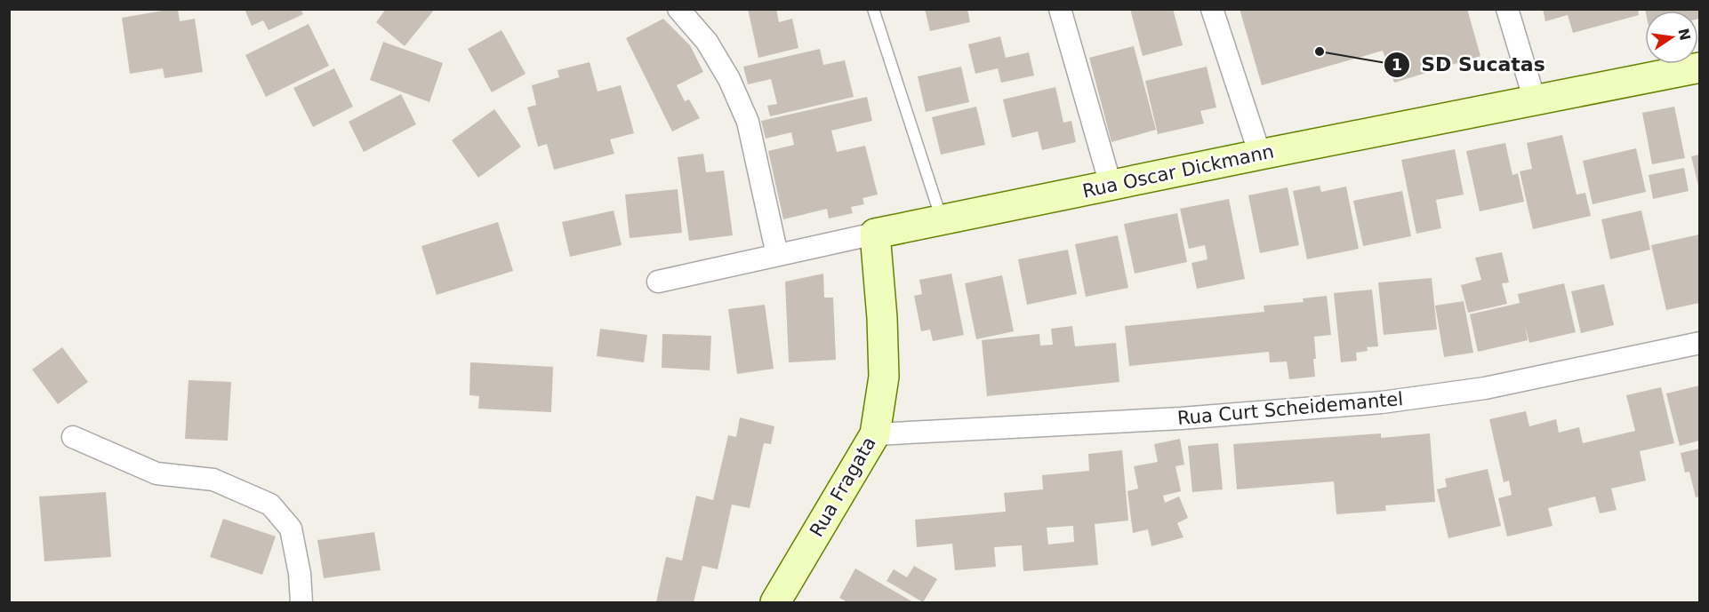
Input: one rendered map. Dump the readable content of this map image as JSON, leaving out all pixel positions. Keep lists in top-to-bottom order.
{
  "streets": {
    "street": ["Rua Oscar Dickmann", "Rua Curt Scheidemantel", "Rua Fragata"]
  },
  "crossings": [
    ["Rua Oscar Dickmann", "Rua Fragata"],
    ["Rua Curt Scheidemantel", "Rua Fragata"]
  ],
  "places": ["SD Sucatas"],
  "north": "right"
}
